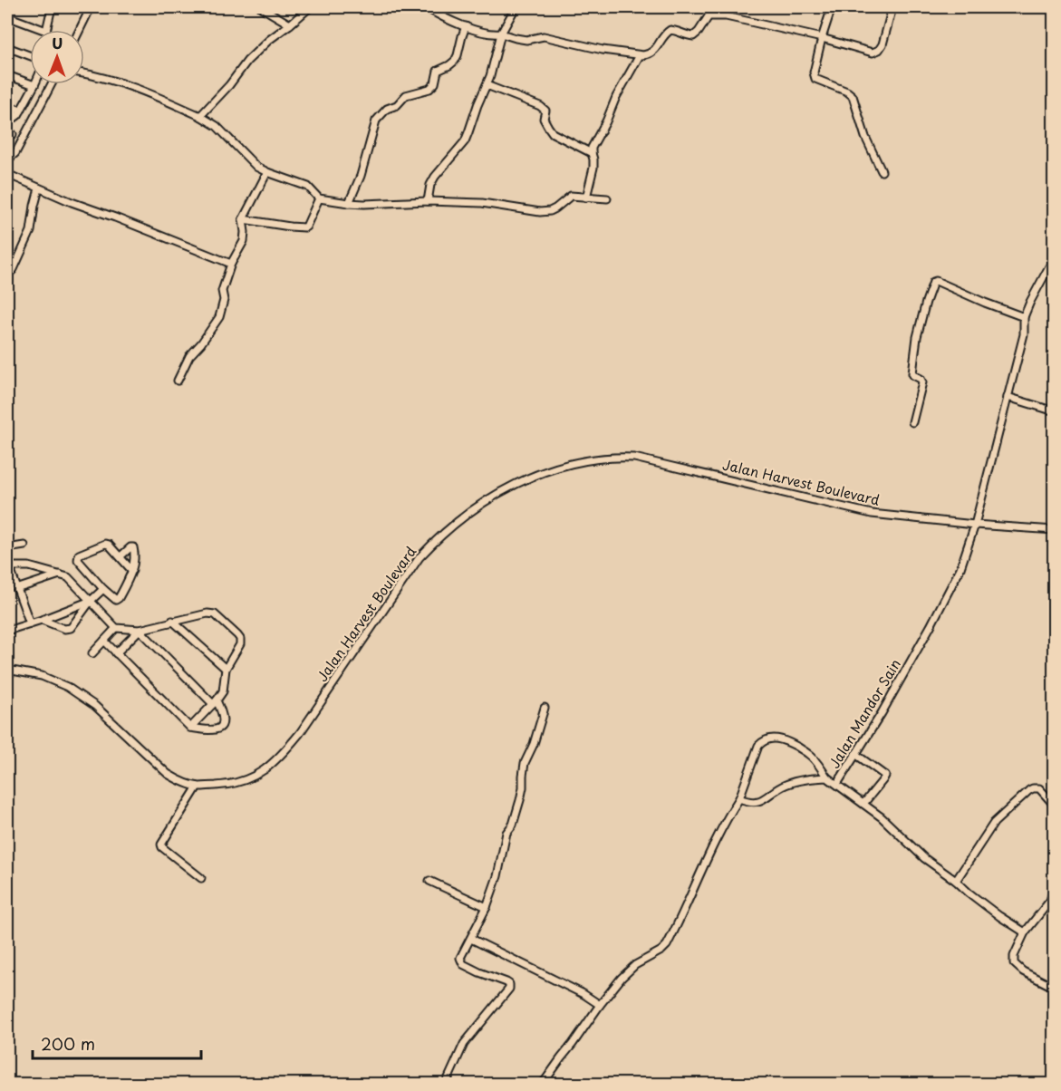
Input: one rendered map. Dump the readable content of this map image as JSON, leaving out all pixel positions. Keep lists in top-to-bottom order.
{
  "streets": {
    "street": ["Jalan Harvest Boulevard", "Jalan Mandor Sain"]
  },
  "crossings": [
    ["Jalan Harvest Boulevard", "Jalan Mandor Sain"]
  ],
  "scale_bar": "200 m",
  "north": "top"
}
